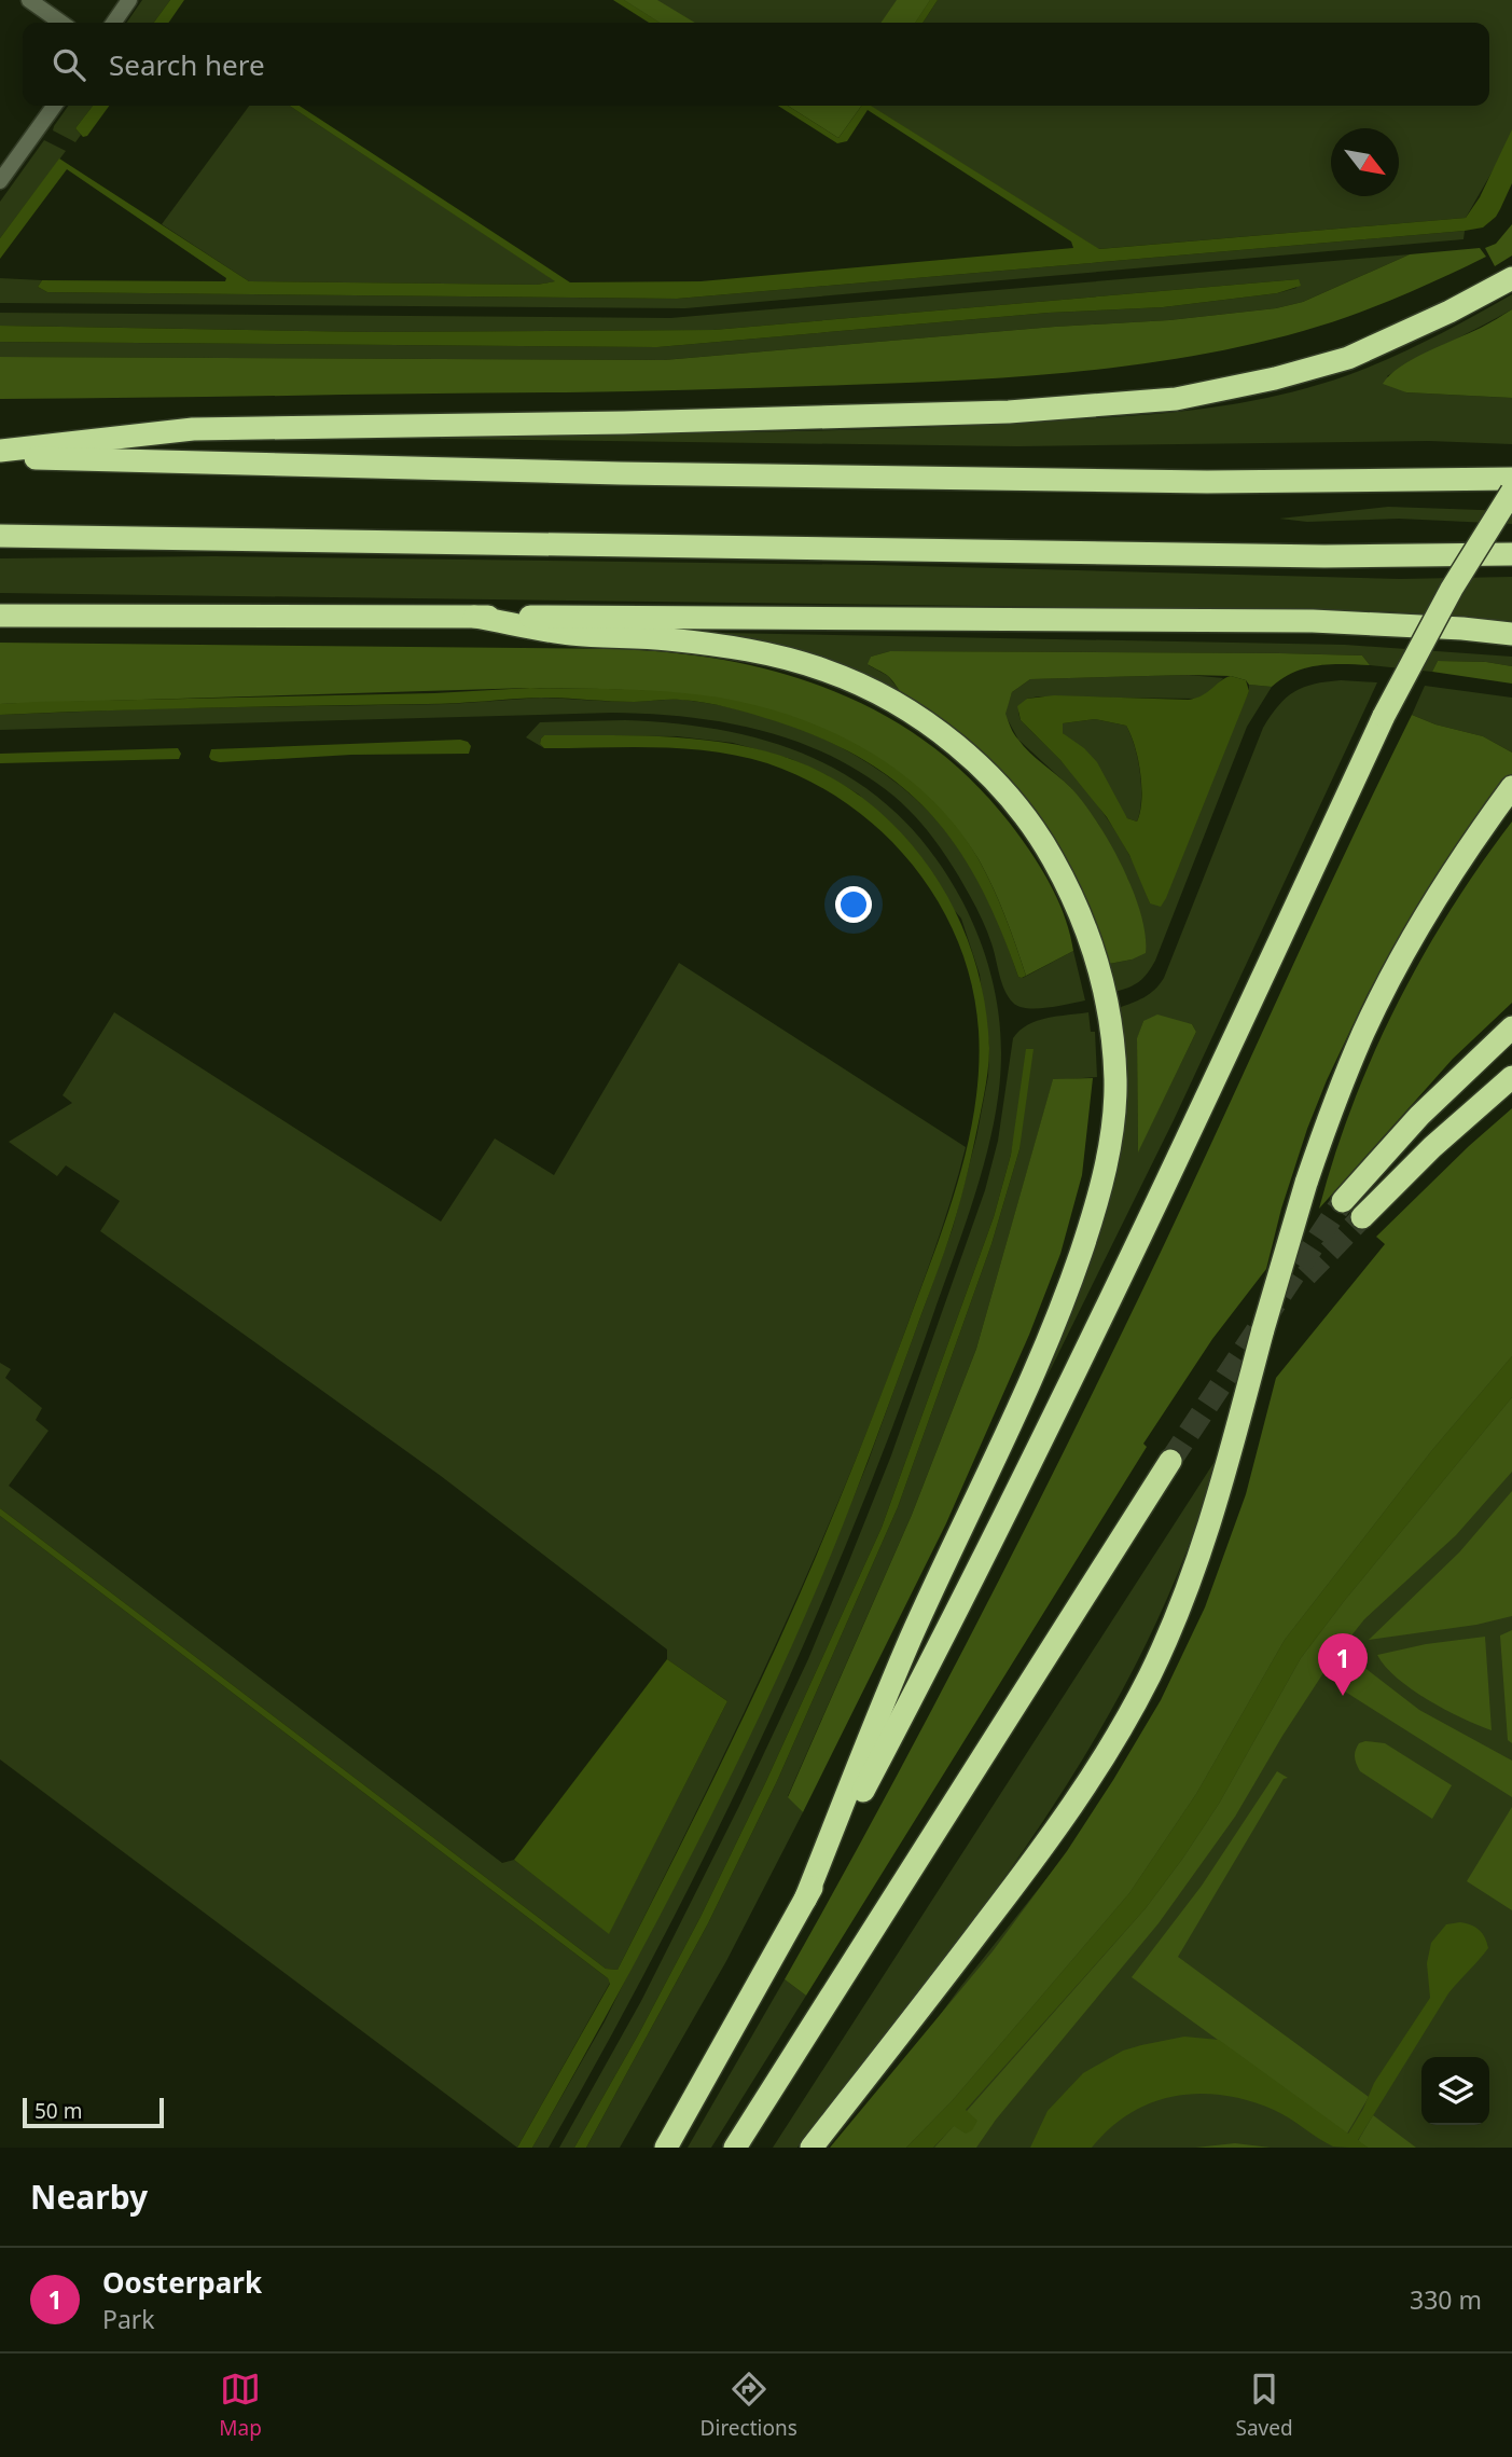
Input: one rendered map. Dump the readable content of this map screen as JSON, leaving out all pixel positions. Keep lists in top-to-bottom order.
{
  "scale_bar": "50 m",
  "north": "bottom right",
  "page": {
    "search": "Search here",
    "pins": "1",
    "scale": "50 m",
    "heading": "Nearby",
    "list": [
      {
        "mark": "1",
        "name": "Oosterpark",
        "note": "Park",
        "value": "330 m"
      }
    ],
    "nav": ["Map", "Directions", "Saved"]
  }
}
